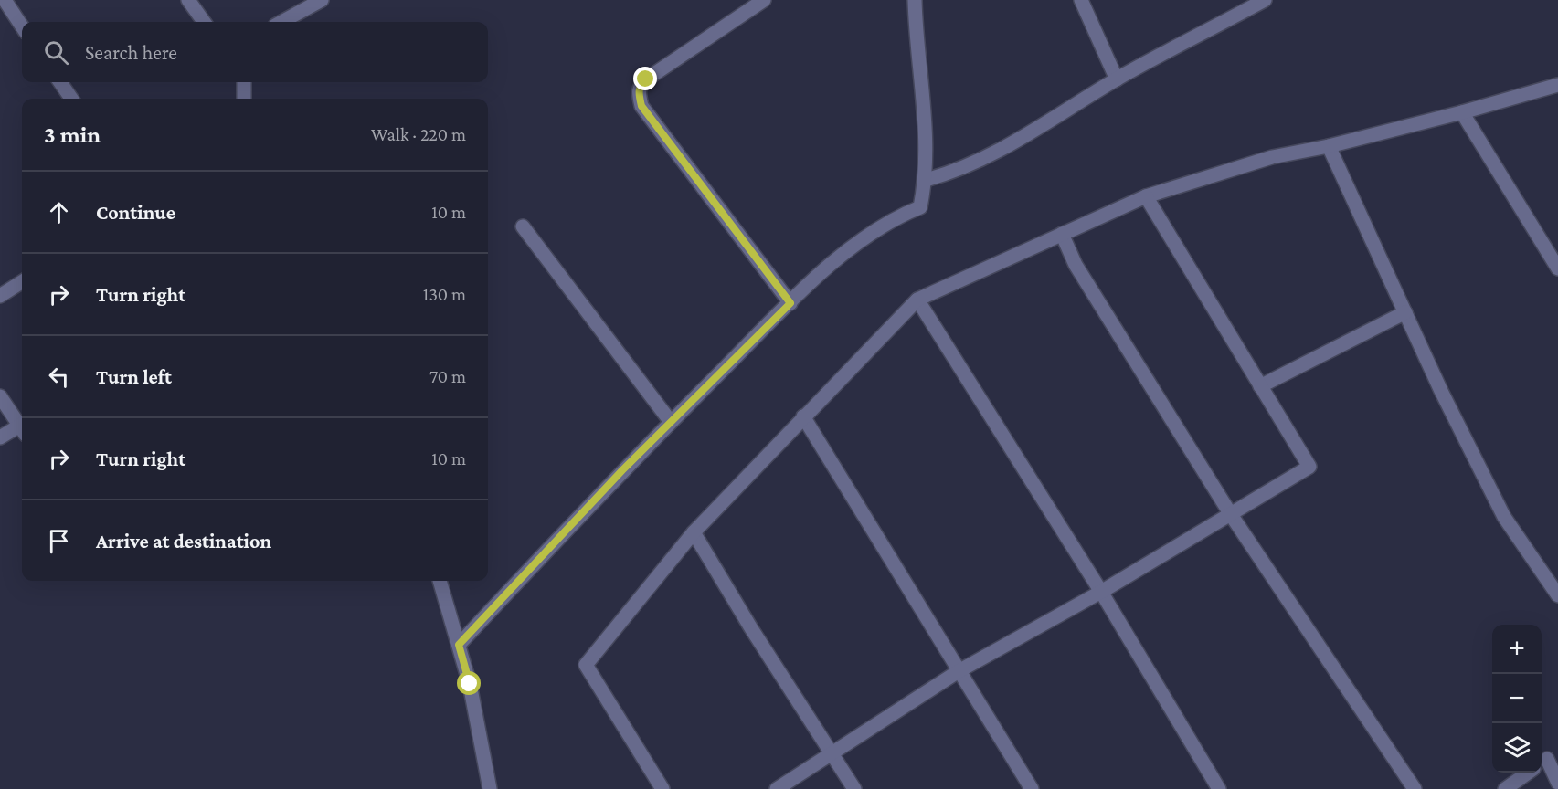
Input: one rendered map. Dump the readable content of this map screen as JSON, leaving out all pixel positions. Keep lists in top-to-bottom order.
{
  "page": {
    "search": "Search here",
    "heading": ["3 min", "Walk · 220 m"],
    "list": [
      ["Continue", "10 m"],
      ["Turn right", "130 m"],
      ["Turn left", "70 m"],
      ["Turn right", "10 m"],
      "Arrive at destination"
    ],
    "map_buttons": ["+", "−"]
  }
}
